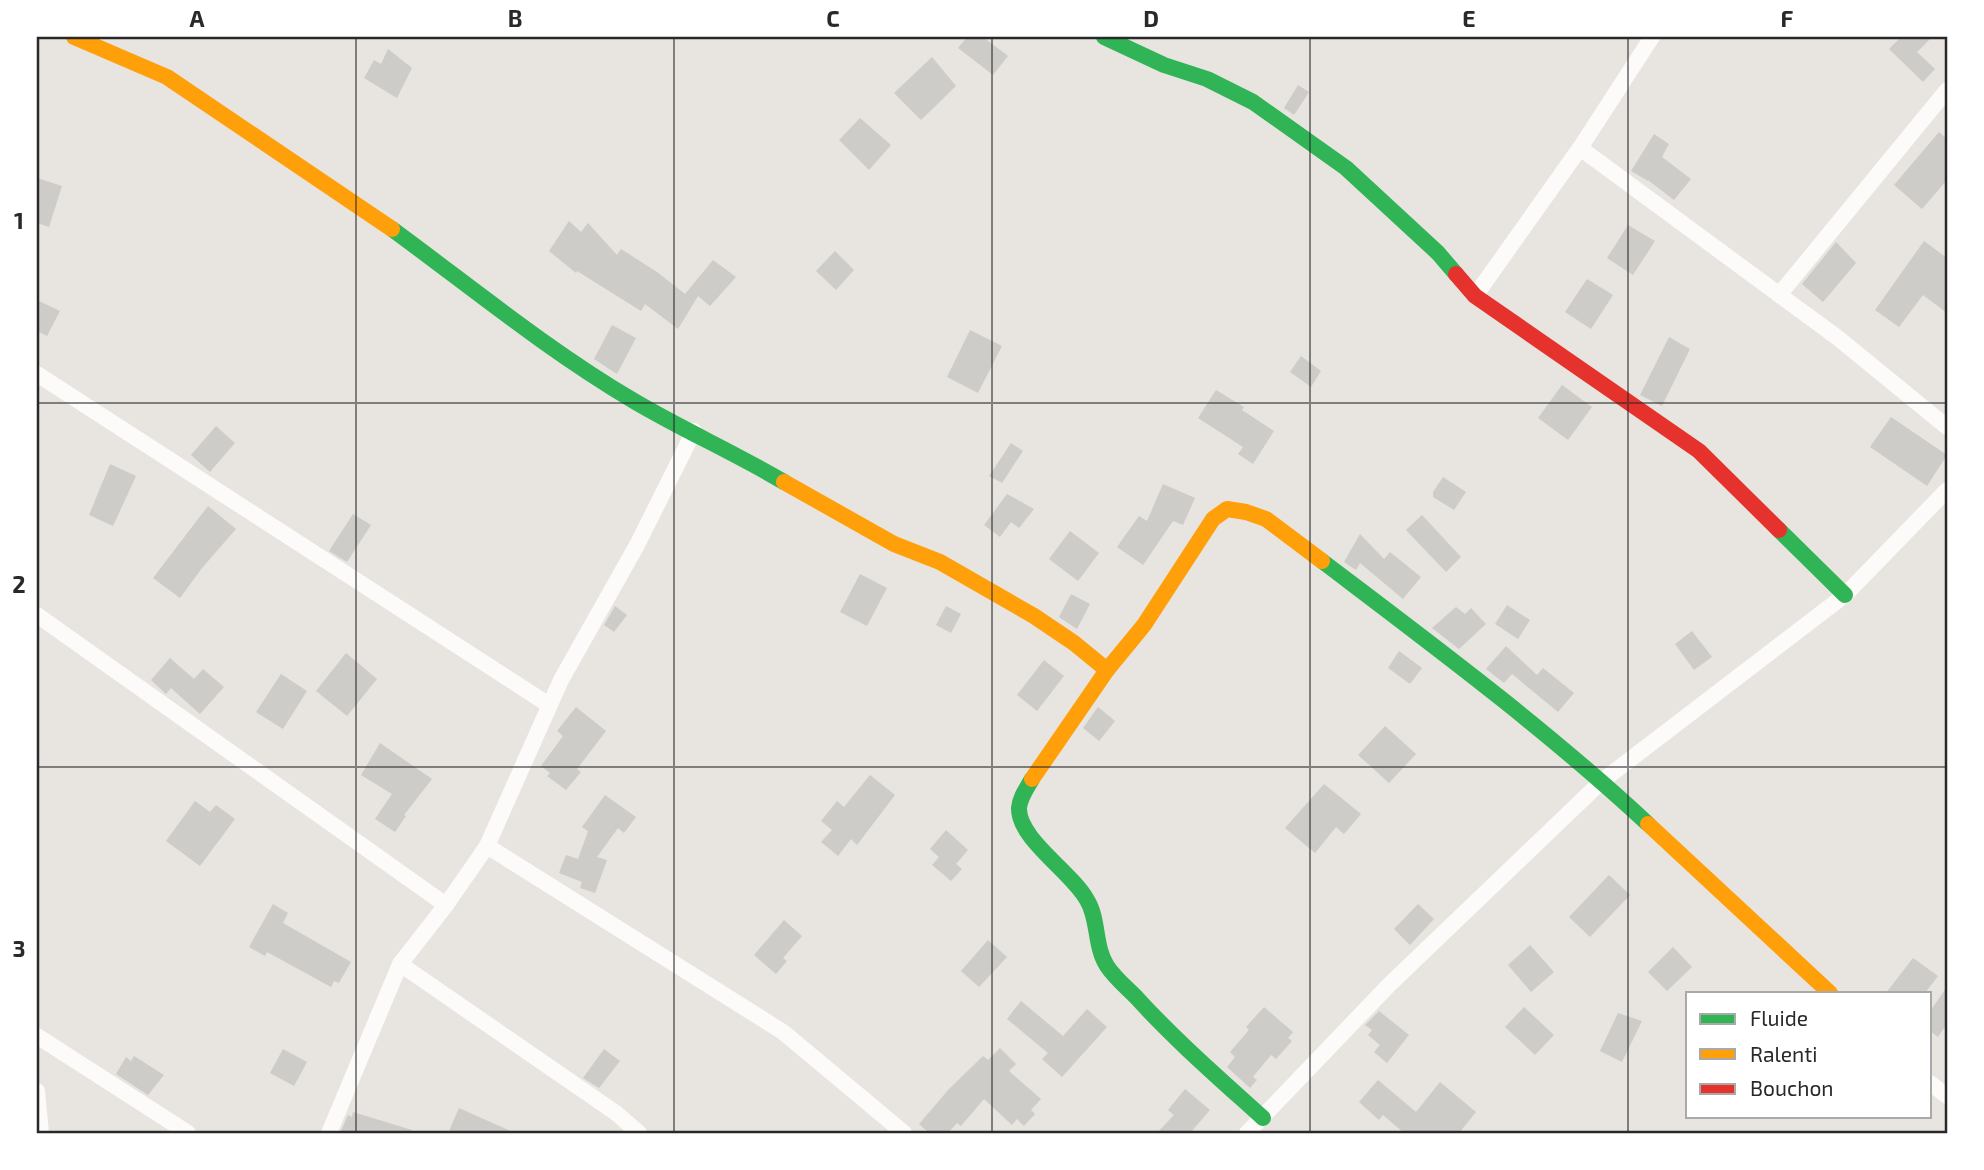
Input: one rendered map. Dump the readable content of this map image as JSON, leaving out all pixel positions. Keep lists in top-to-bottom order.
{
  "legend": ["Fluide", "Ralenti", "Bouchon"],
  "grid": {
    "columns": [
      "A",
      "B",
      "C",
      "D",
      "E",
      "F"
    ],
    "rows": ["1", "2", "3"]
  }
}
